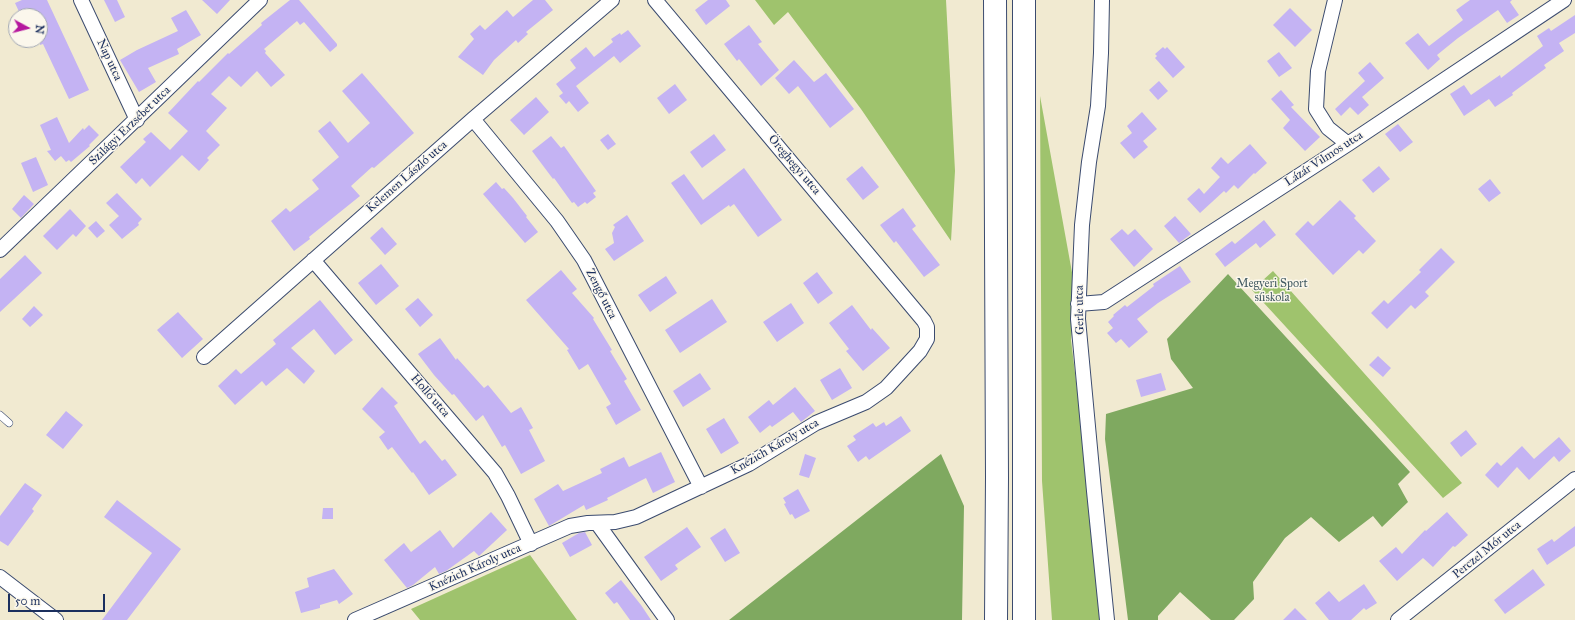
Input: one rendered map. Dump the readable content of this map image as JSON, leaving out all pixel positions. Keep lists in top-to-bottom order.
{
  "streets": {
    "street": [
      "Nap utca",
      "Szilágyi Erzsébet utca",
      "Lázár Vilmos utca",
      "Öreghegyi utca",
      "Kelemen László utca",
      "Zengő utca",
      "Gerle utca",
      "Holló utca",
      "Knézich Károly utca",
      "Perczel Mór utca"
    ]
  },
  "crossings": [
    ["Nap utca", "Szilágyi Erzsébet utca"],
    ["Lázár Vilmos utca", "Gerle utca"],
    ["Öreghegyi utca", "Knézich Károly utca"],
    ["Kelemen László utca", "Zengő utca"],
    ["Kelemen László utca", "Holló utca"],
    ["Zengő utca", "Knézich Károly utca"],
    ["Holló utca", "Knézich Károly utca"]
  ],
  "parks": ["Megyeri Sport síiskola"],
  "scale_bar": "50 m",
  "north": "right"
}
